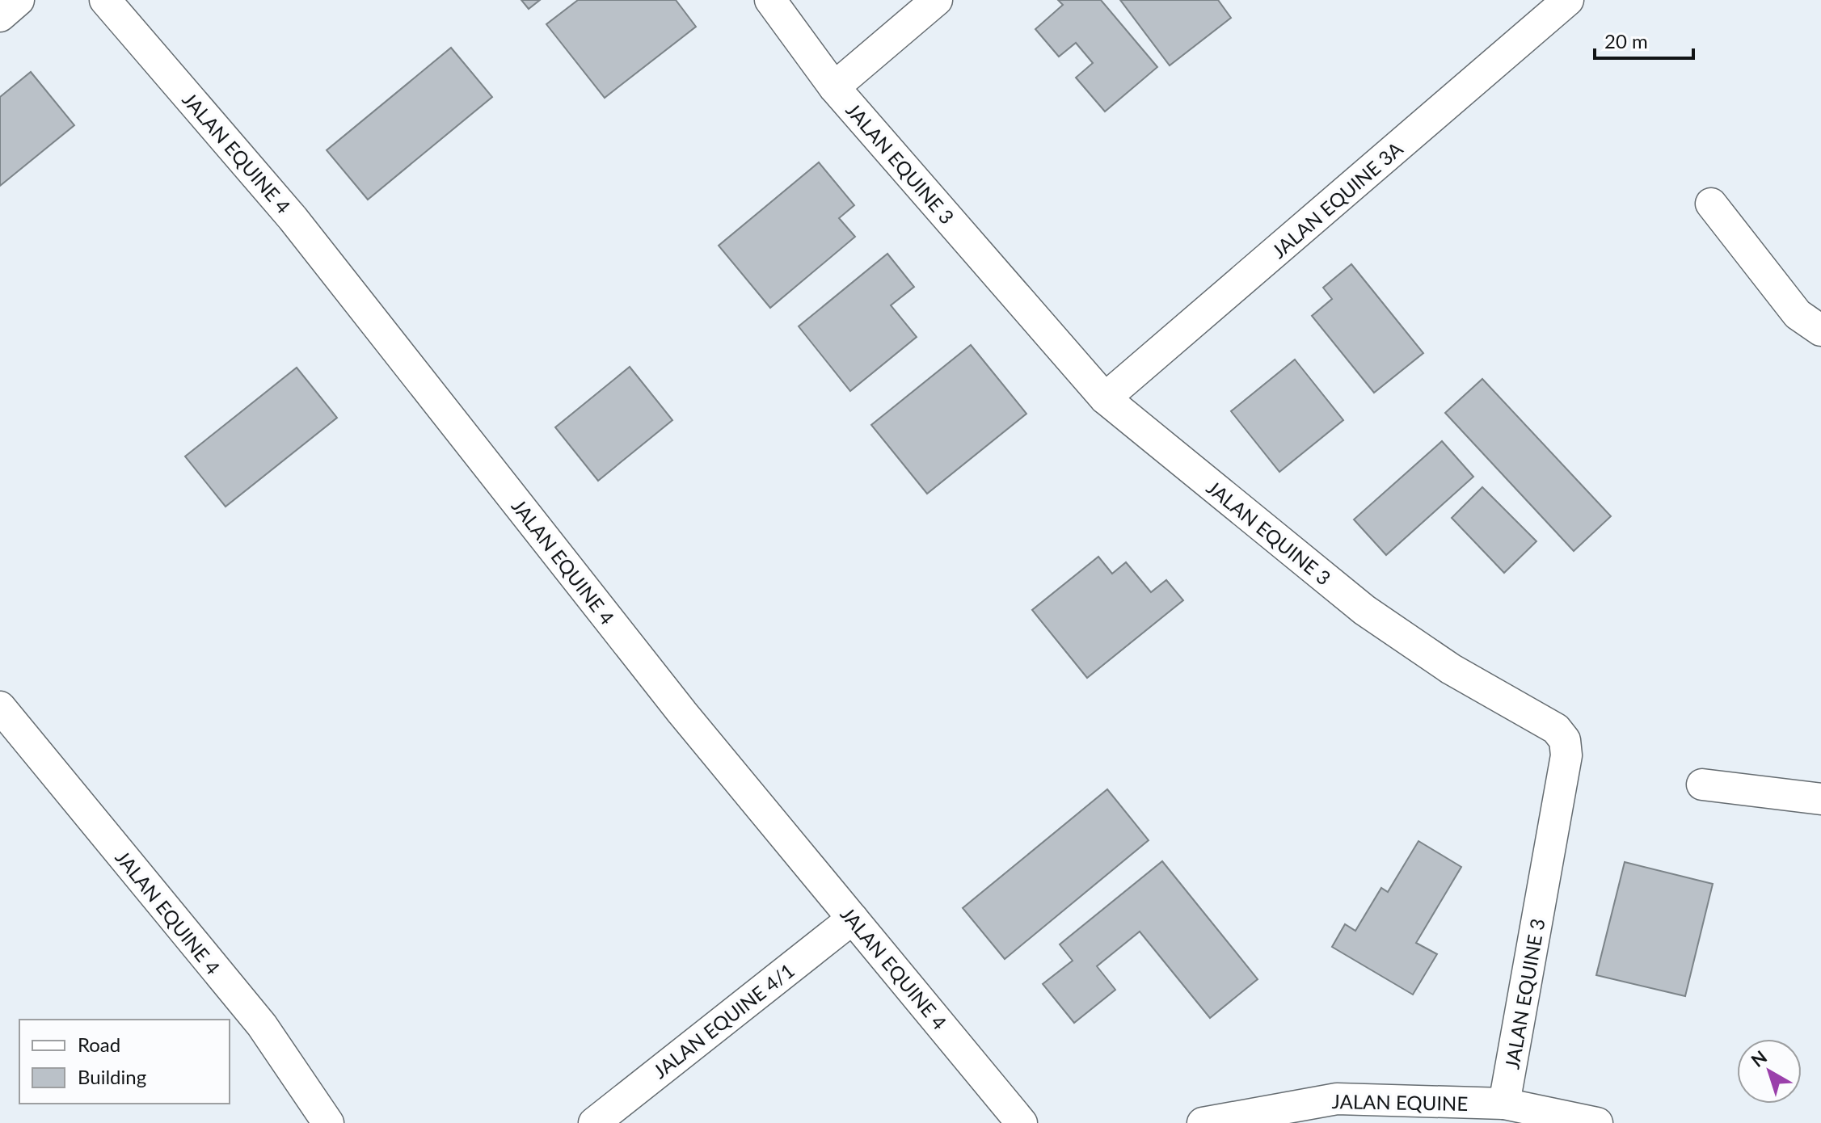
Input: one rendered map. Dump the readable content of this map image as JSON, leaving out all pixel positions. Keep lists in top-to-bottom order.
{
  "streets": {
    "street": [
      "JALAN EQUINE 4",
      "JALAN EQUINE 3",
      "JALAN EQUINE 3A",
      "JALAN EQUINE 4/1",
      "JALAN EQUINE"
    ]
  },
  "crossings": [
    ["JALAN EQUINE 4", "JALAN EQUINE 4/1"],
    ["JALAN EQUINE 3", "JALAN EQUINE 3A"],
    ["JALAN EQUINE 3", "JALAN EQUINE"]
  ],
  "legend": ["Road", "Building"],
  "scale_bar": "20 m",
  "north": "top left"
}
